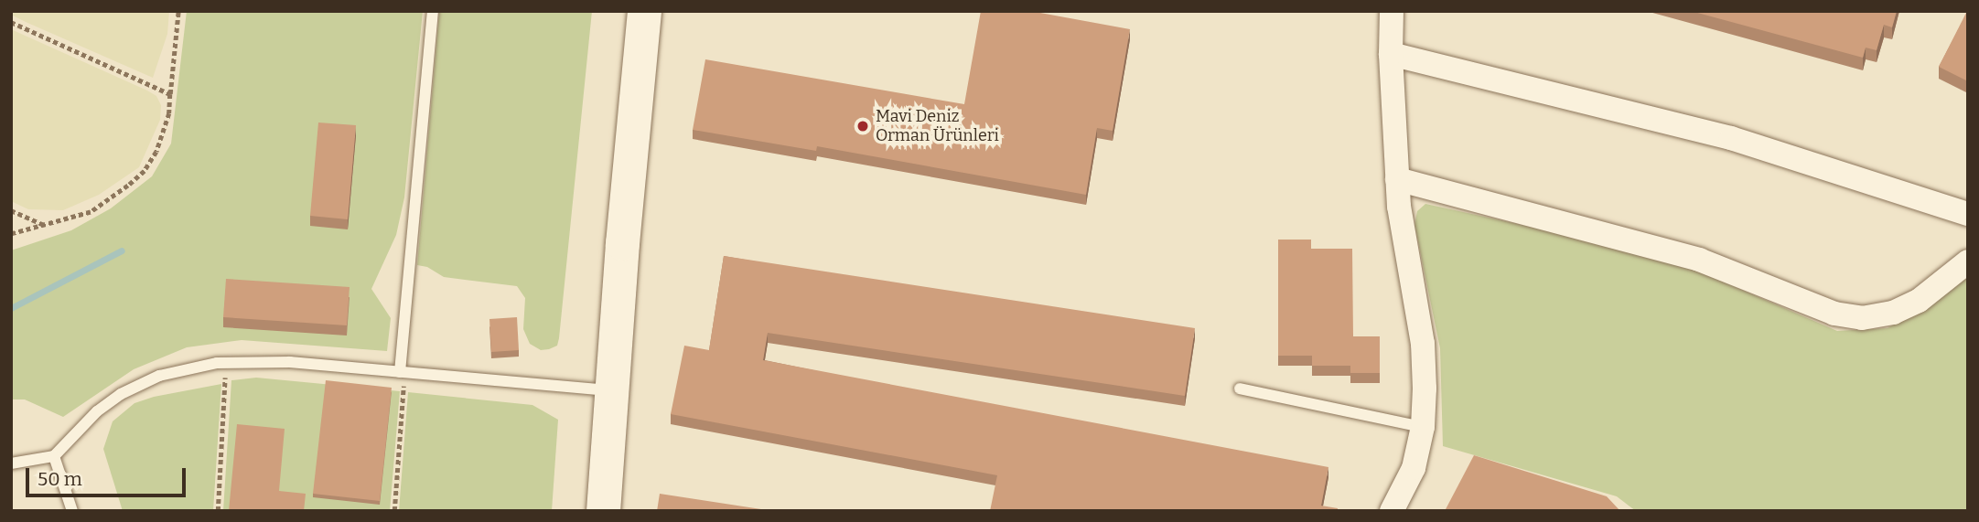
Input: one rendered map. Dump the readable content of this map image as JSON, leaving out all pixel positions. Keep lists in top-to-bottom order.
{
  "places": ["Mavi Deniz Orman Ürünleri"],
  "scale_bar": "50 m"
}
